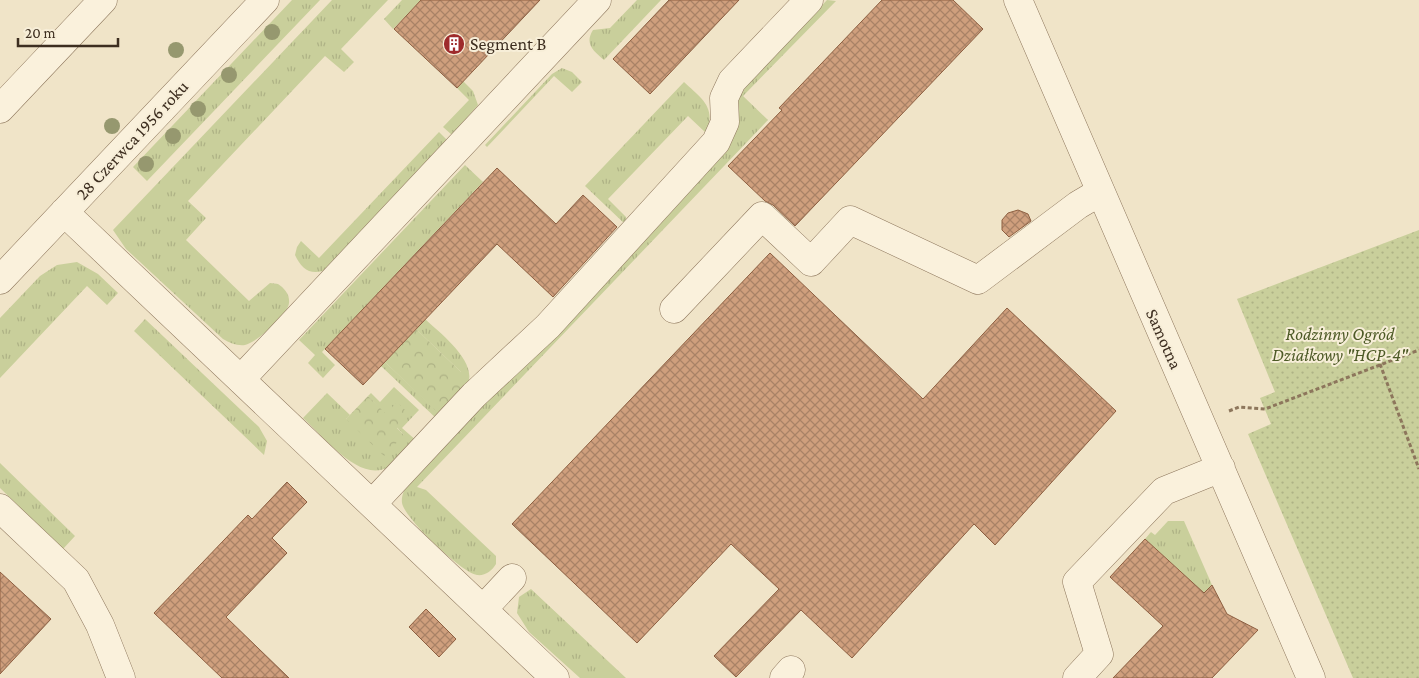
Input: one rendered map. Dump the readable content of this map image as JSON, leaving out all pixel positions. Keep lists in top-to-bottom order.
{
  "streets": {
    "street": ["28 Czerwca 1956 roku", "Samotna"]
  },
  "parks": ["Rodzinny Ogród Działkowy \"HCP-4\""],
  "places": {
    "building": ["Segment B"]
  },
  "scale_bar": "20 m"
}
